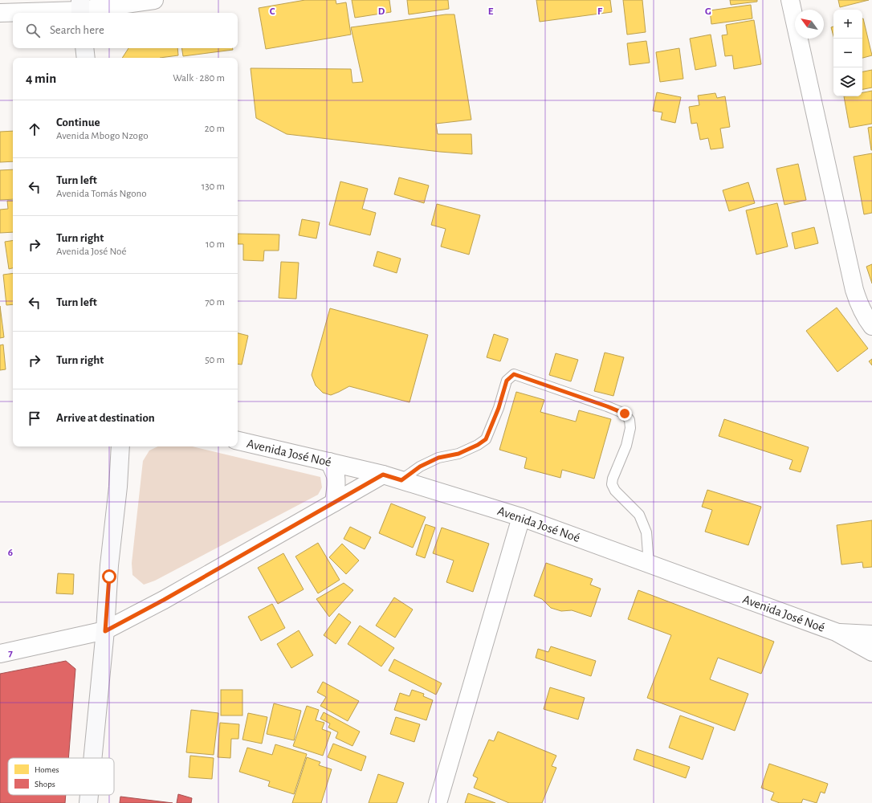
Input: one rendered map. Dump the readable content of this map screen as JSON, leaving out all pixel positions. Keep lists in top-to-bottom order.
{
  "streets": {
    "street": ["Avenida José Noé"]
  },
  "legend": ["Homes", "Shops"],
  "north": "top left",
  "page": {
    "map_buttons": ["+", "−"],
    "search": "Search here",
    "heading": ["4 min", "Walk · 280 m"],
    "list": [
      ["Continue", "Avenida Mbogo Nzogo", "20 m"],
      ["Turn left", "Avenida Tomás Ngono", "130 m"],
      ["Turn right", "Avenida José Noé", "10 m"],
      ["Turn left", "70 m"],
      ["Turn right", "50 m"],
      "Arrive at destination"
    ]
  },
  "grid": {
    "columns": [
      "C",
      "D",
      "E",
      "F",
      "G"
    ],
    "rows": ["6", "7"]
  }
}
